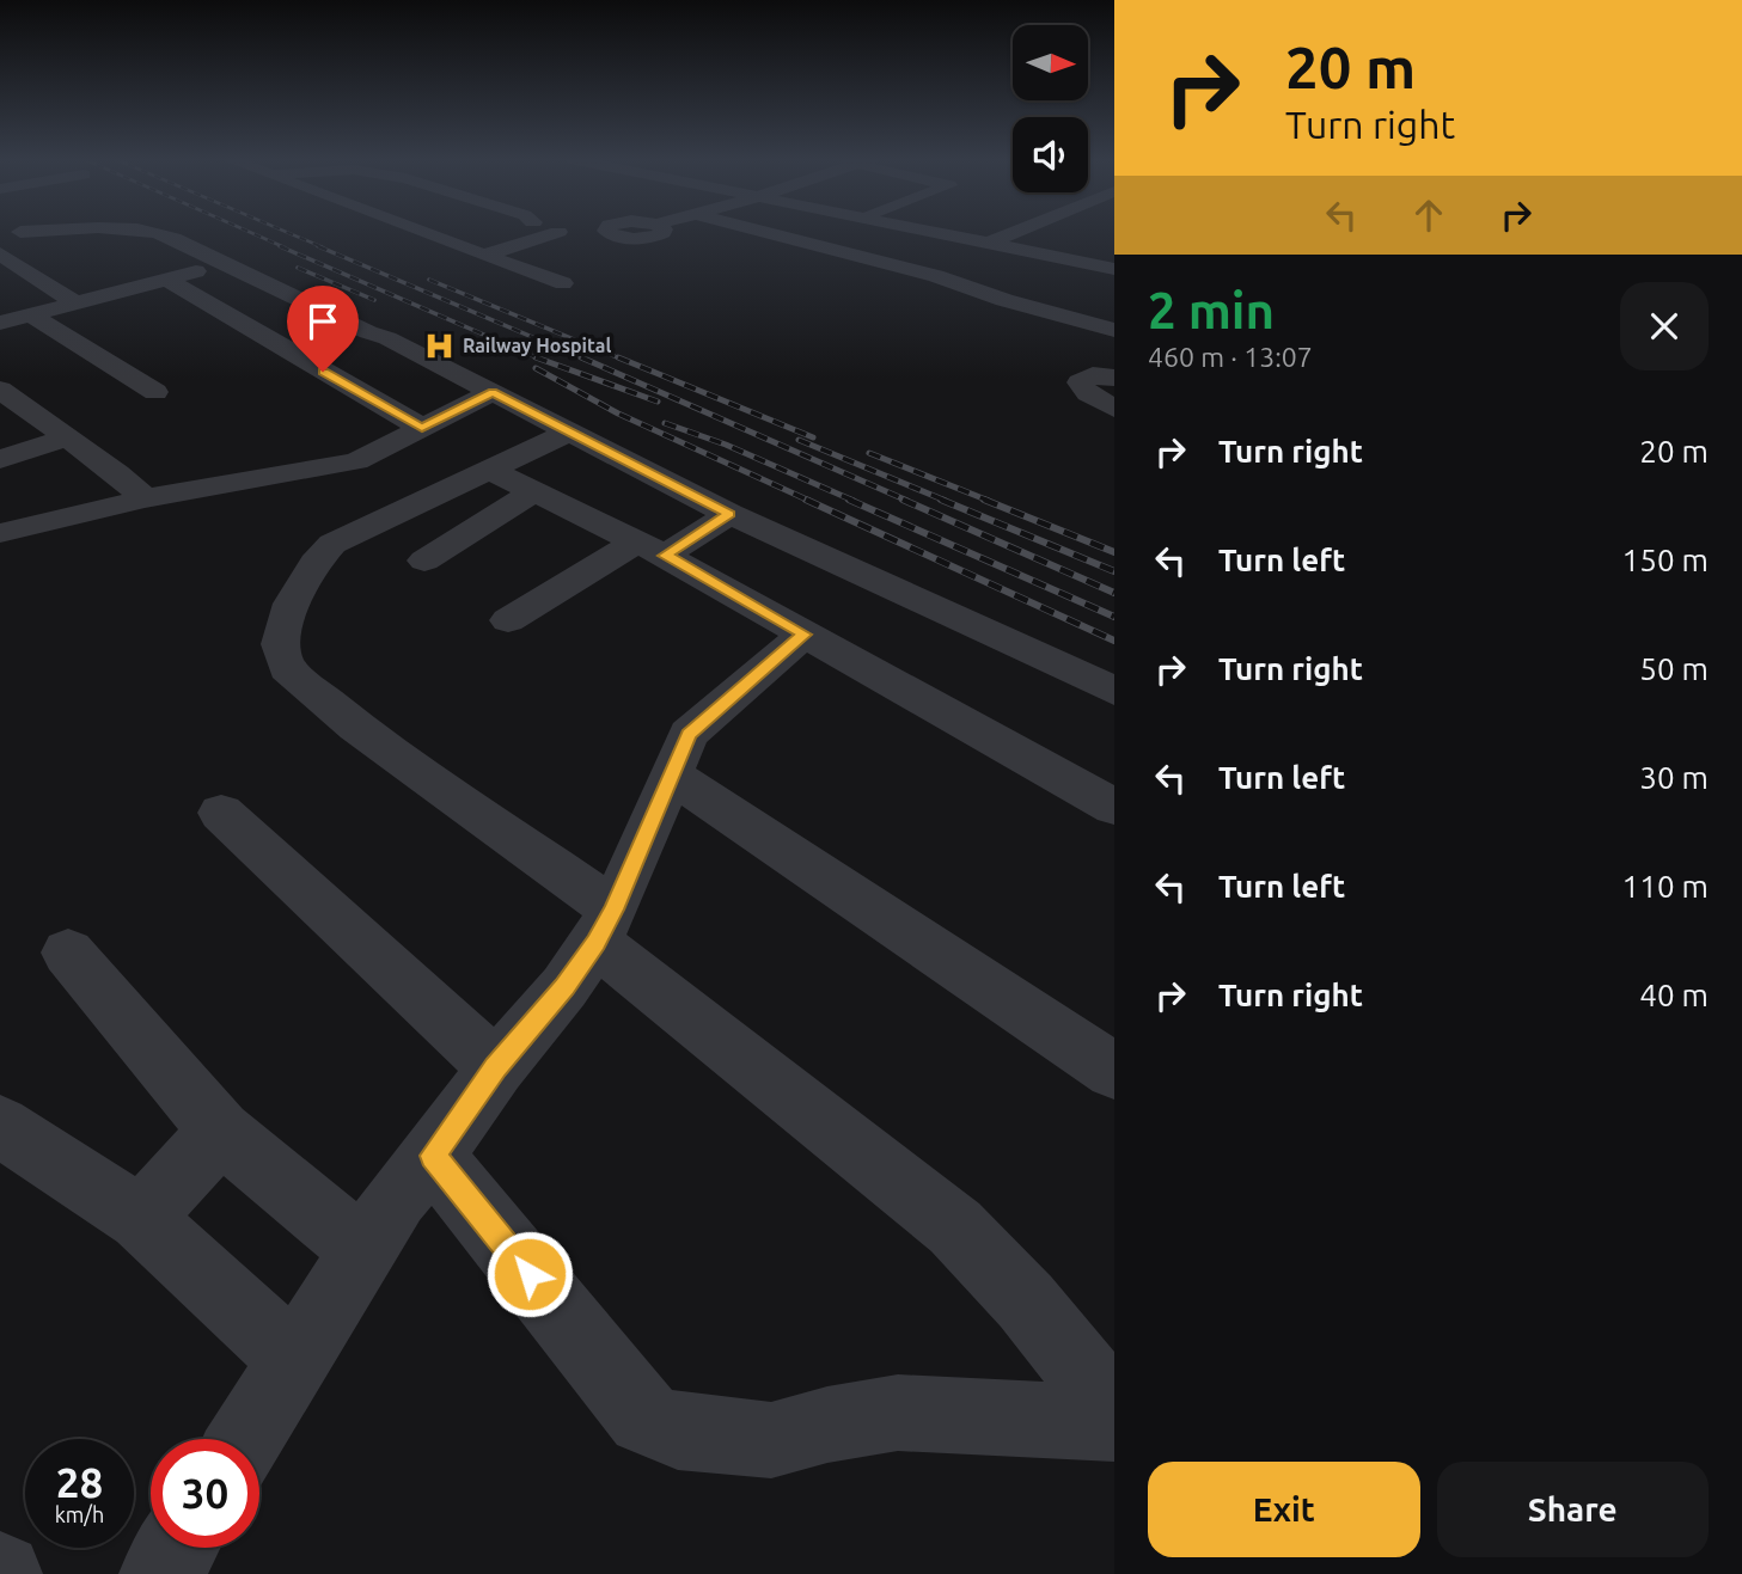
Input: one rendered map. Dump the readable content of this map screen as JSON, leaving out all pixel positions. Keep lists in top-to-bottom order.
{
  "places": {
    "hospital": ["Railway Hospital"]
  },
  "north": "right",
  "page": {
    "turn": ["20 m", "Turn right"],
    "heading": ["2 min", "460 m · 13:07"],
    "list": [
      {
        "name": "Turn right",
        "value": "20 m"
      },
      {
        "name": "Turn left",
        "value": "150 m"
      },
      {
        "name": "Turn right",
        "value": "50 m"
      },
      {
        "name": "Turn left",
        "value": "30 m"
      },
      {
        "name": "Turn left",
        "value": "110 m"
      },
      {
        "name": "Turn right",
        "value": "40 m"
      }
    ],
    "speed": "28 km/h",
    "limit": "30",
    "buttons": ["Exit", "Share"]
  }
}
